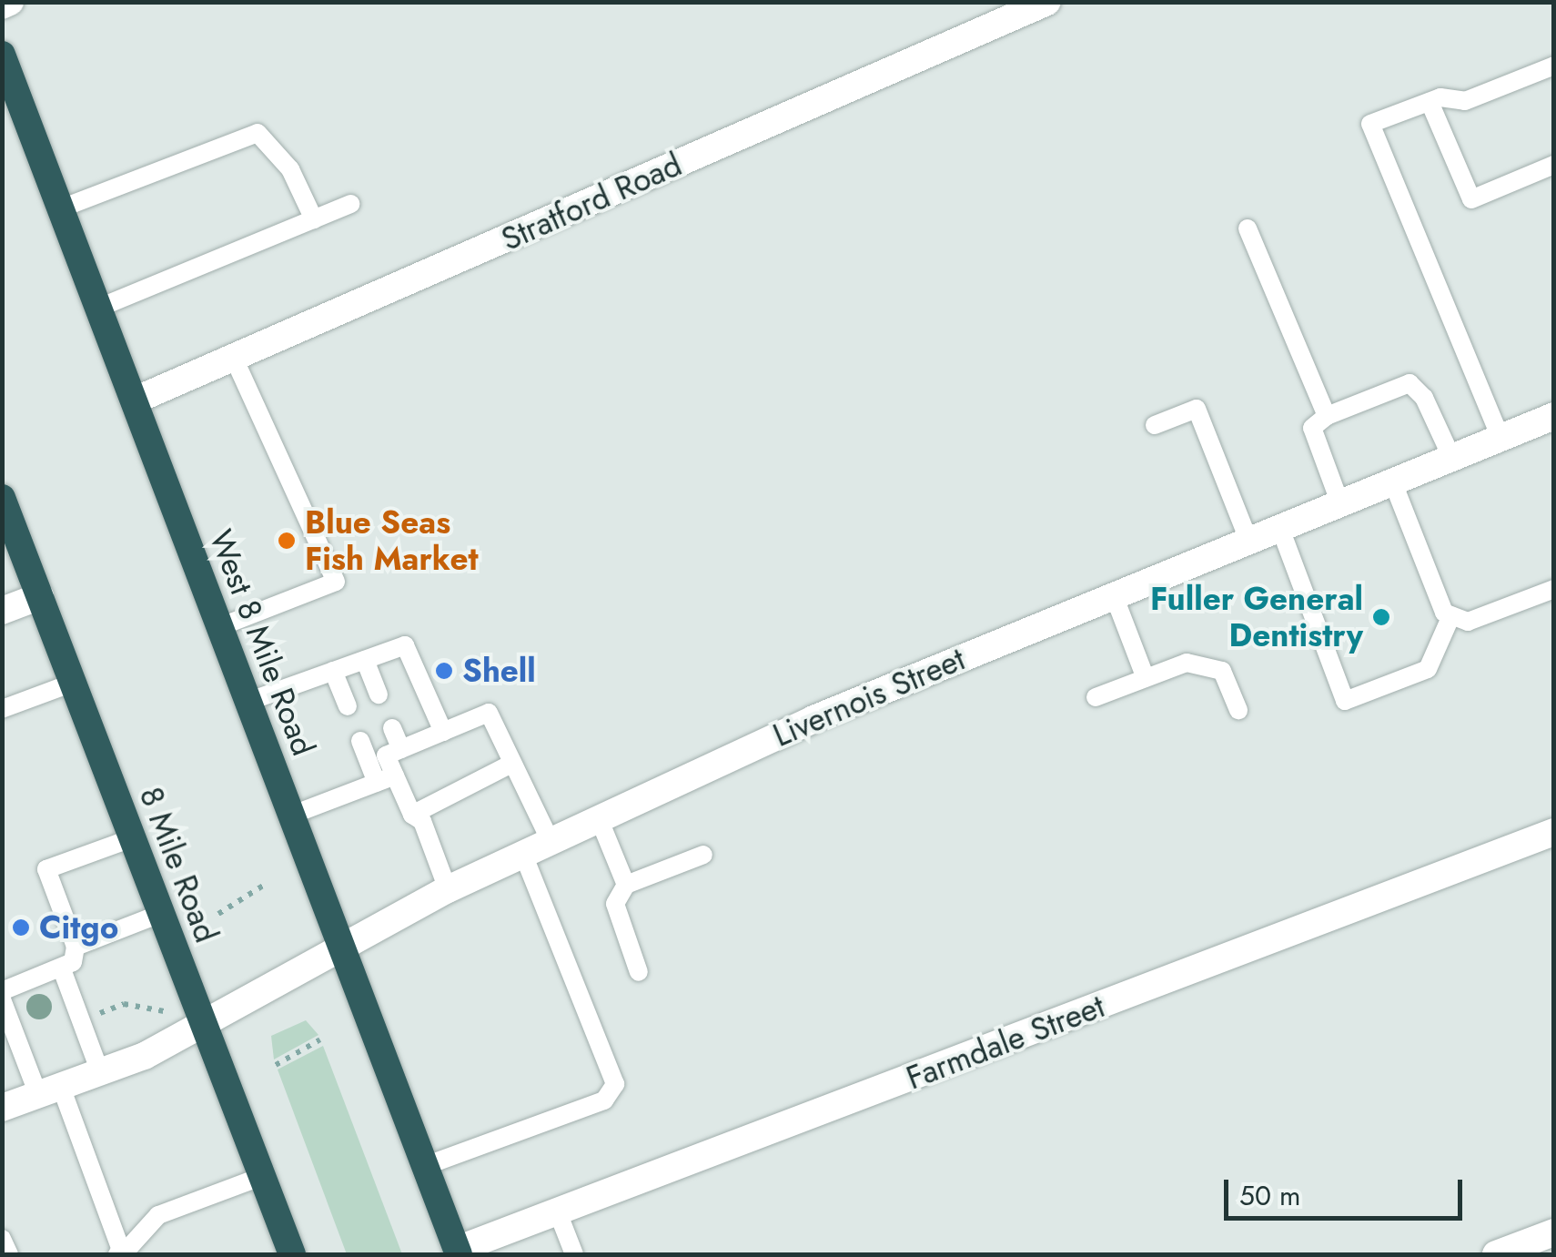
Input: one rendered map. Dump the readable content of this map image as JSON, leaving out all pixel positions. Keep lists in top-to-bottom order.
{
  "streets": {
    "highway": ["West 8 Mile Road", "8 Mile Road"],
    "street": ["Stratford Road", "Livernois Street", "Farmdale Street"]
  },
  "crossings": [
    ["Stratford Road", "West 8 Mile Road"],
    ["West 8 Mile Road", "Livernois Street"],
    ["West 8 Mile Road", "Farmdale Street"],
    ["Livernois Street", "8 Mile Road"]
  ],
  "places": [
    "Blue Seas Fish Market",
    "Fuller General Dentistry",
    "Shell",
    "Citgo"
  ],
  "scale_bar": "50 m"
}
